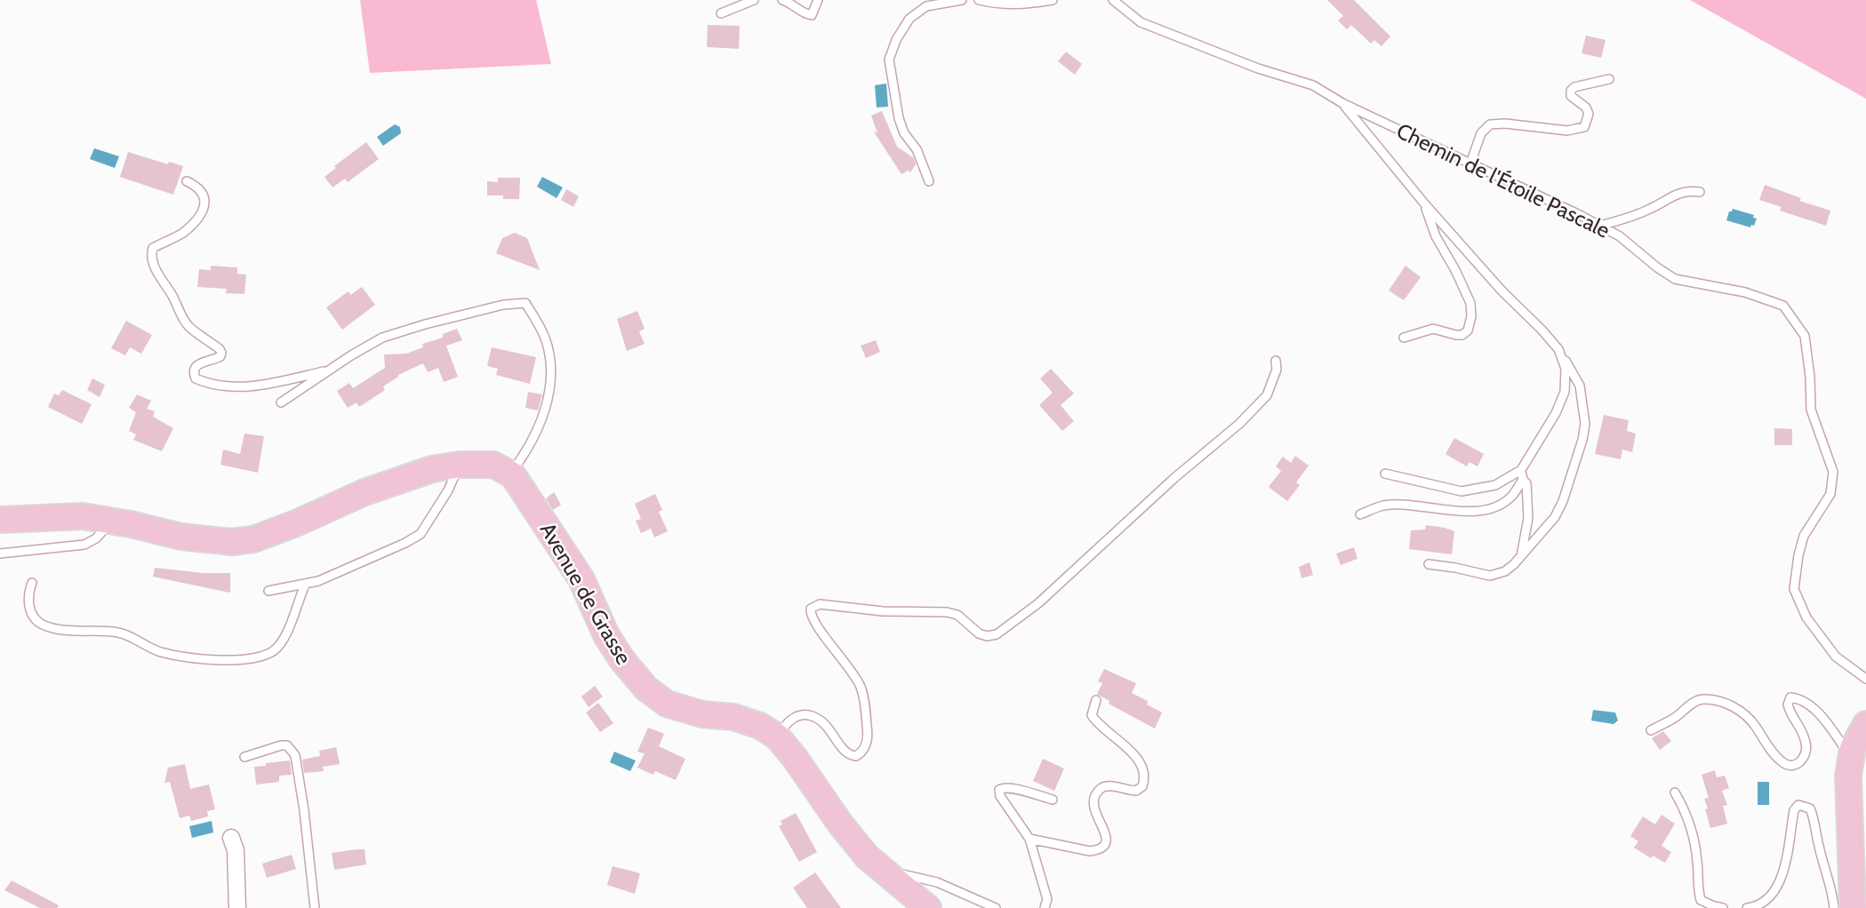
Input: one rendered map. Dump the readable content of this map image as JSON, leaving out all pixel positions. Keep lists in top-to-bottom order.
{
  "streets": {
    "main road": ["Avenue de Grasse"],
    "lane": ["Chemin de l'Étoile Pascale"]
  }
}
